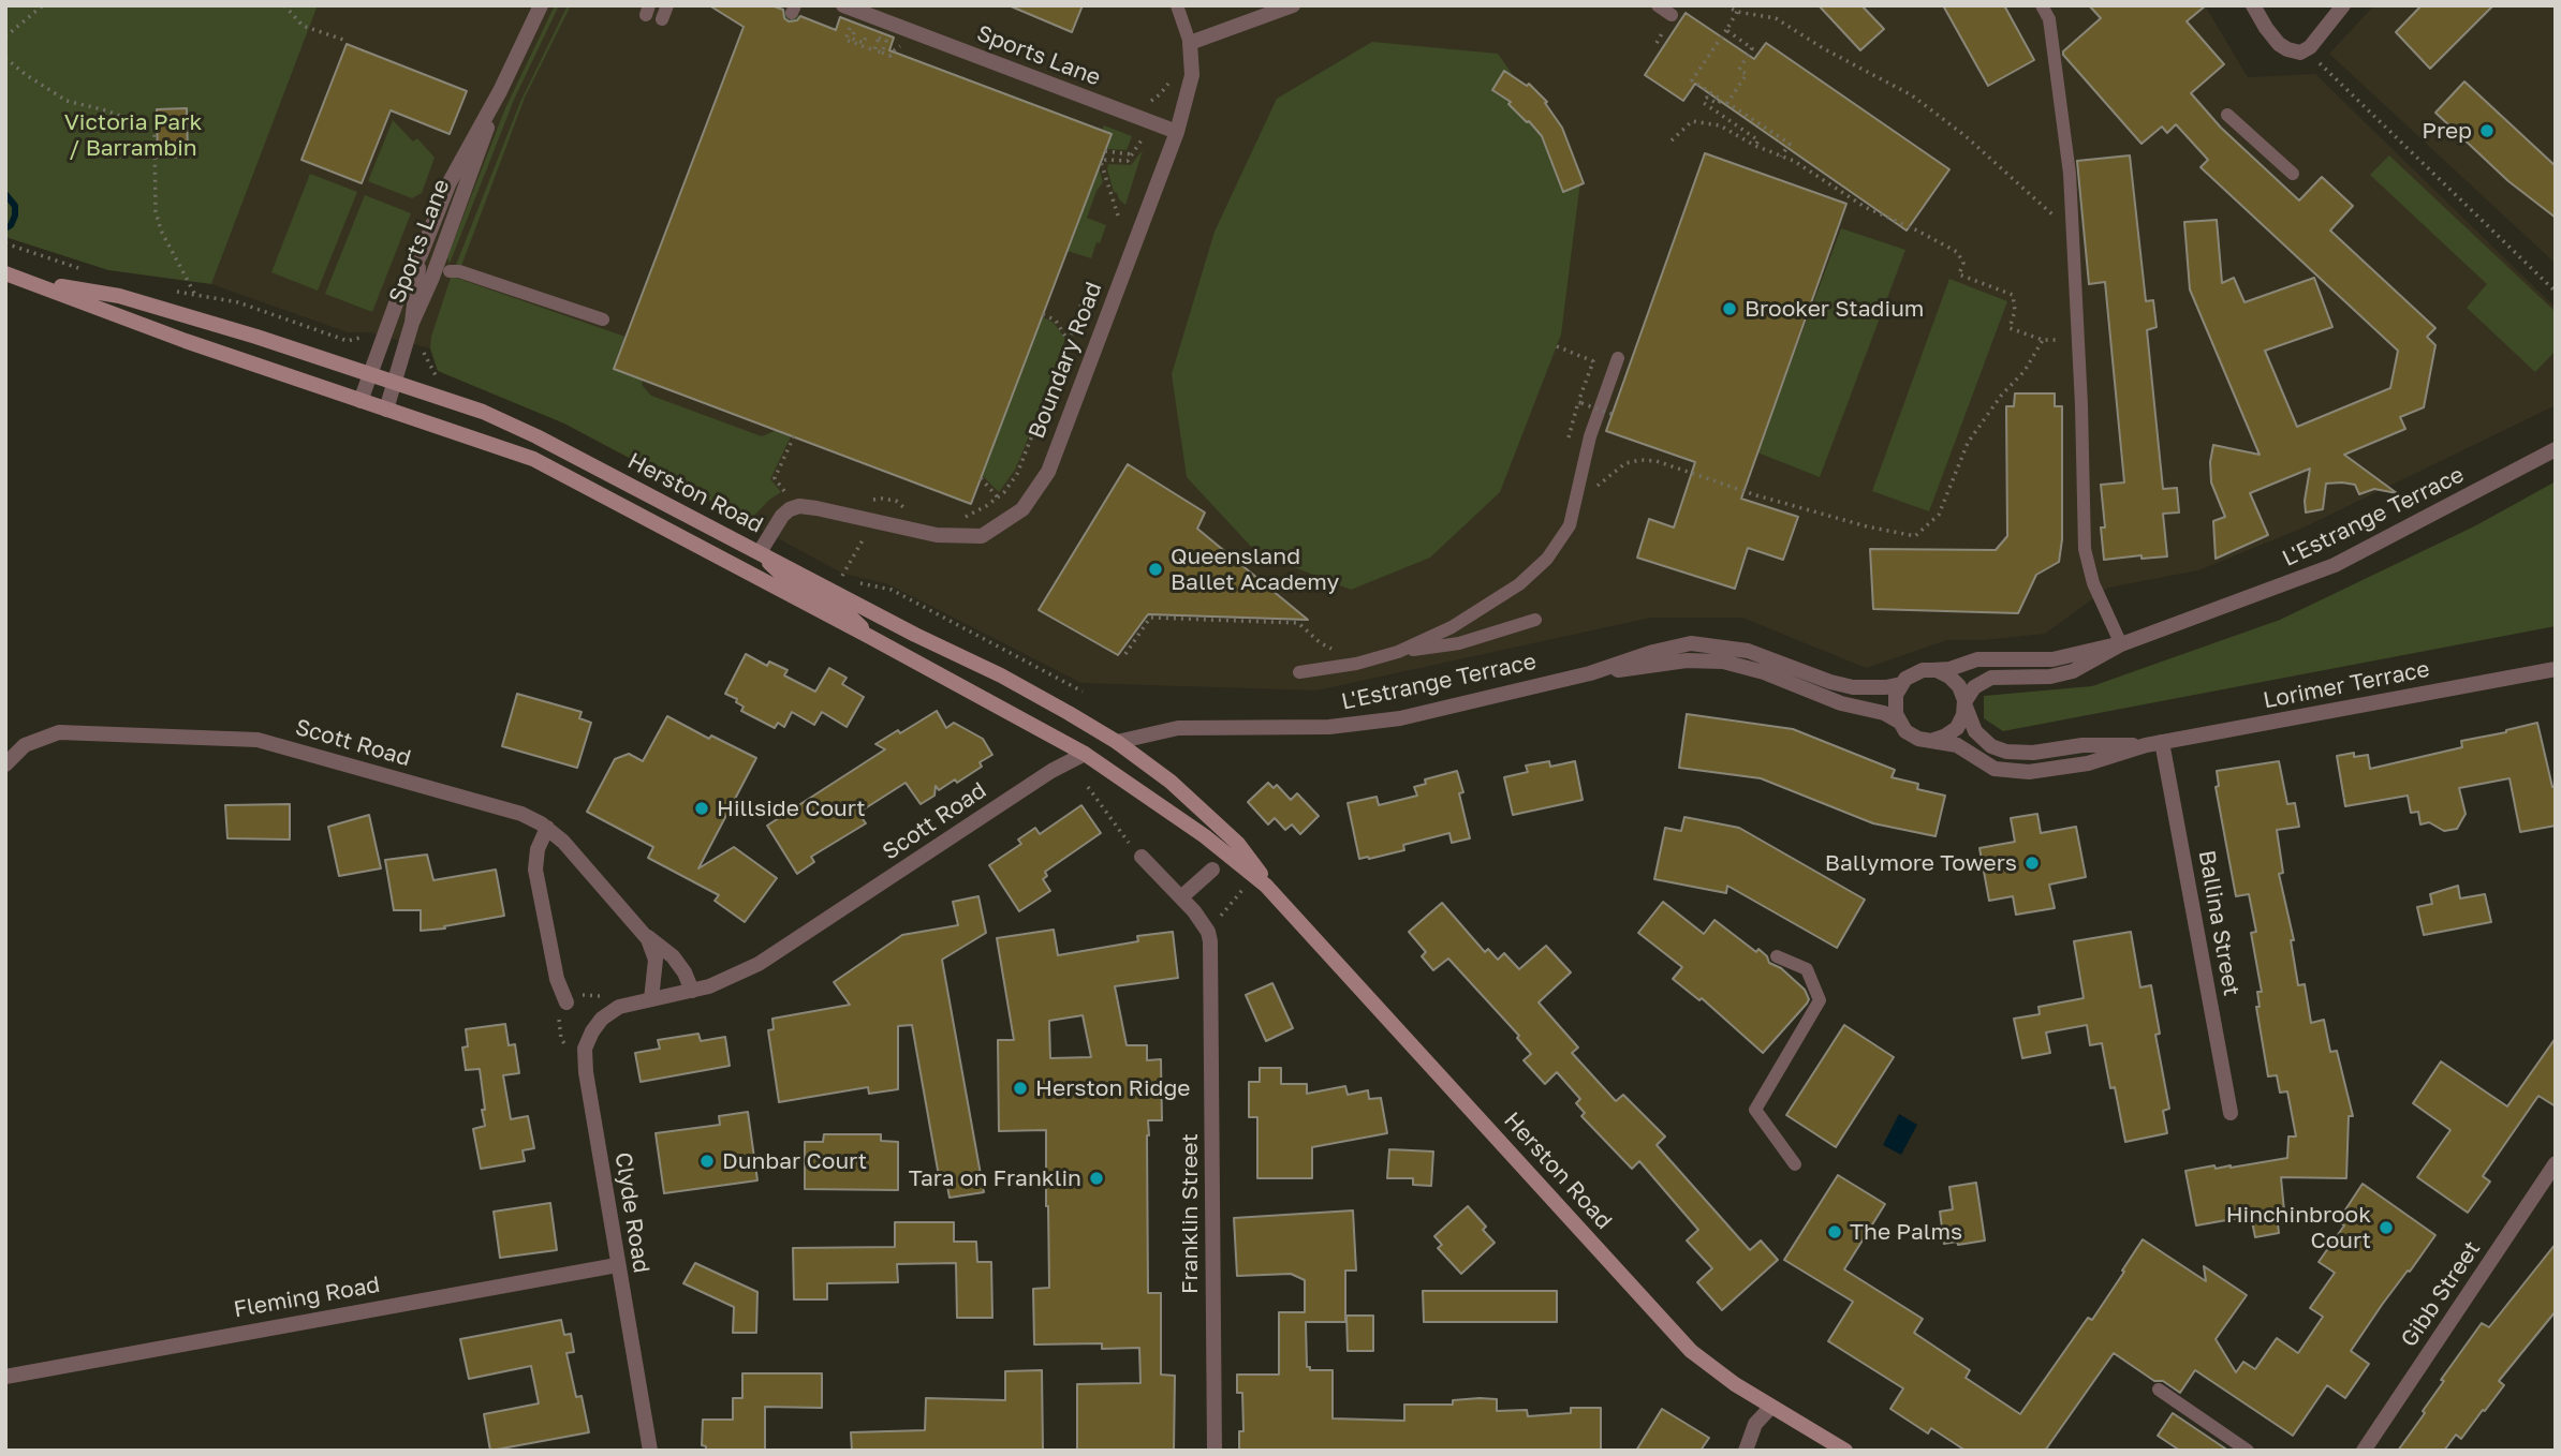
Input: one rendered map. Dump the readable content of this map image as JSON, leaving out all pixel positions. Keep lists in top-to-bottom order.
{
  "streets": {
    "main road": ["Herston Road"],
    "street": [
      "Sports Lane",
      "Boundary Road",
      "L'Estrange Terrace",
      "Lorimer Terrace",
      "Scott Road",
      "Ballina Street",
      "Clyde Road",
      "Franklin Street",
      "Gibb Street",
      "Fleming Road"
    ]
  },
  "crossings": [
    ["Sports Lane", "Boundary Road"],
    ["Sports Lane", "Herston Road"],
    ["Boundary Road", "Herston Road"],
    ["Herston Road", "L'Estrange Terrace"],
    ["Herston Road", "Scott Road"],
    ["L'Estrange Terrace", "Lorimer Terrace"],
    ["Lorimer Terrace", "Ballina Street"],
    ["Scott Road", "Clyde Road"],
    ["Clyde Road", "Fleming Road"]
  ],
  "parks": ["Victoria Park / Barrambin"],
  "places": [
    "Prep",
    "Brooker Stadium",
    "Queensland Ballet Academy",
    "Hillside Court",
    "Ballymore Towers",
    "Herston Ridge",
    "Dunbar Court",
    "Tara on Franklin",
    "Hinchinbrook Court",
    "The Palms"
  ]
}
